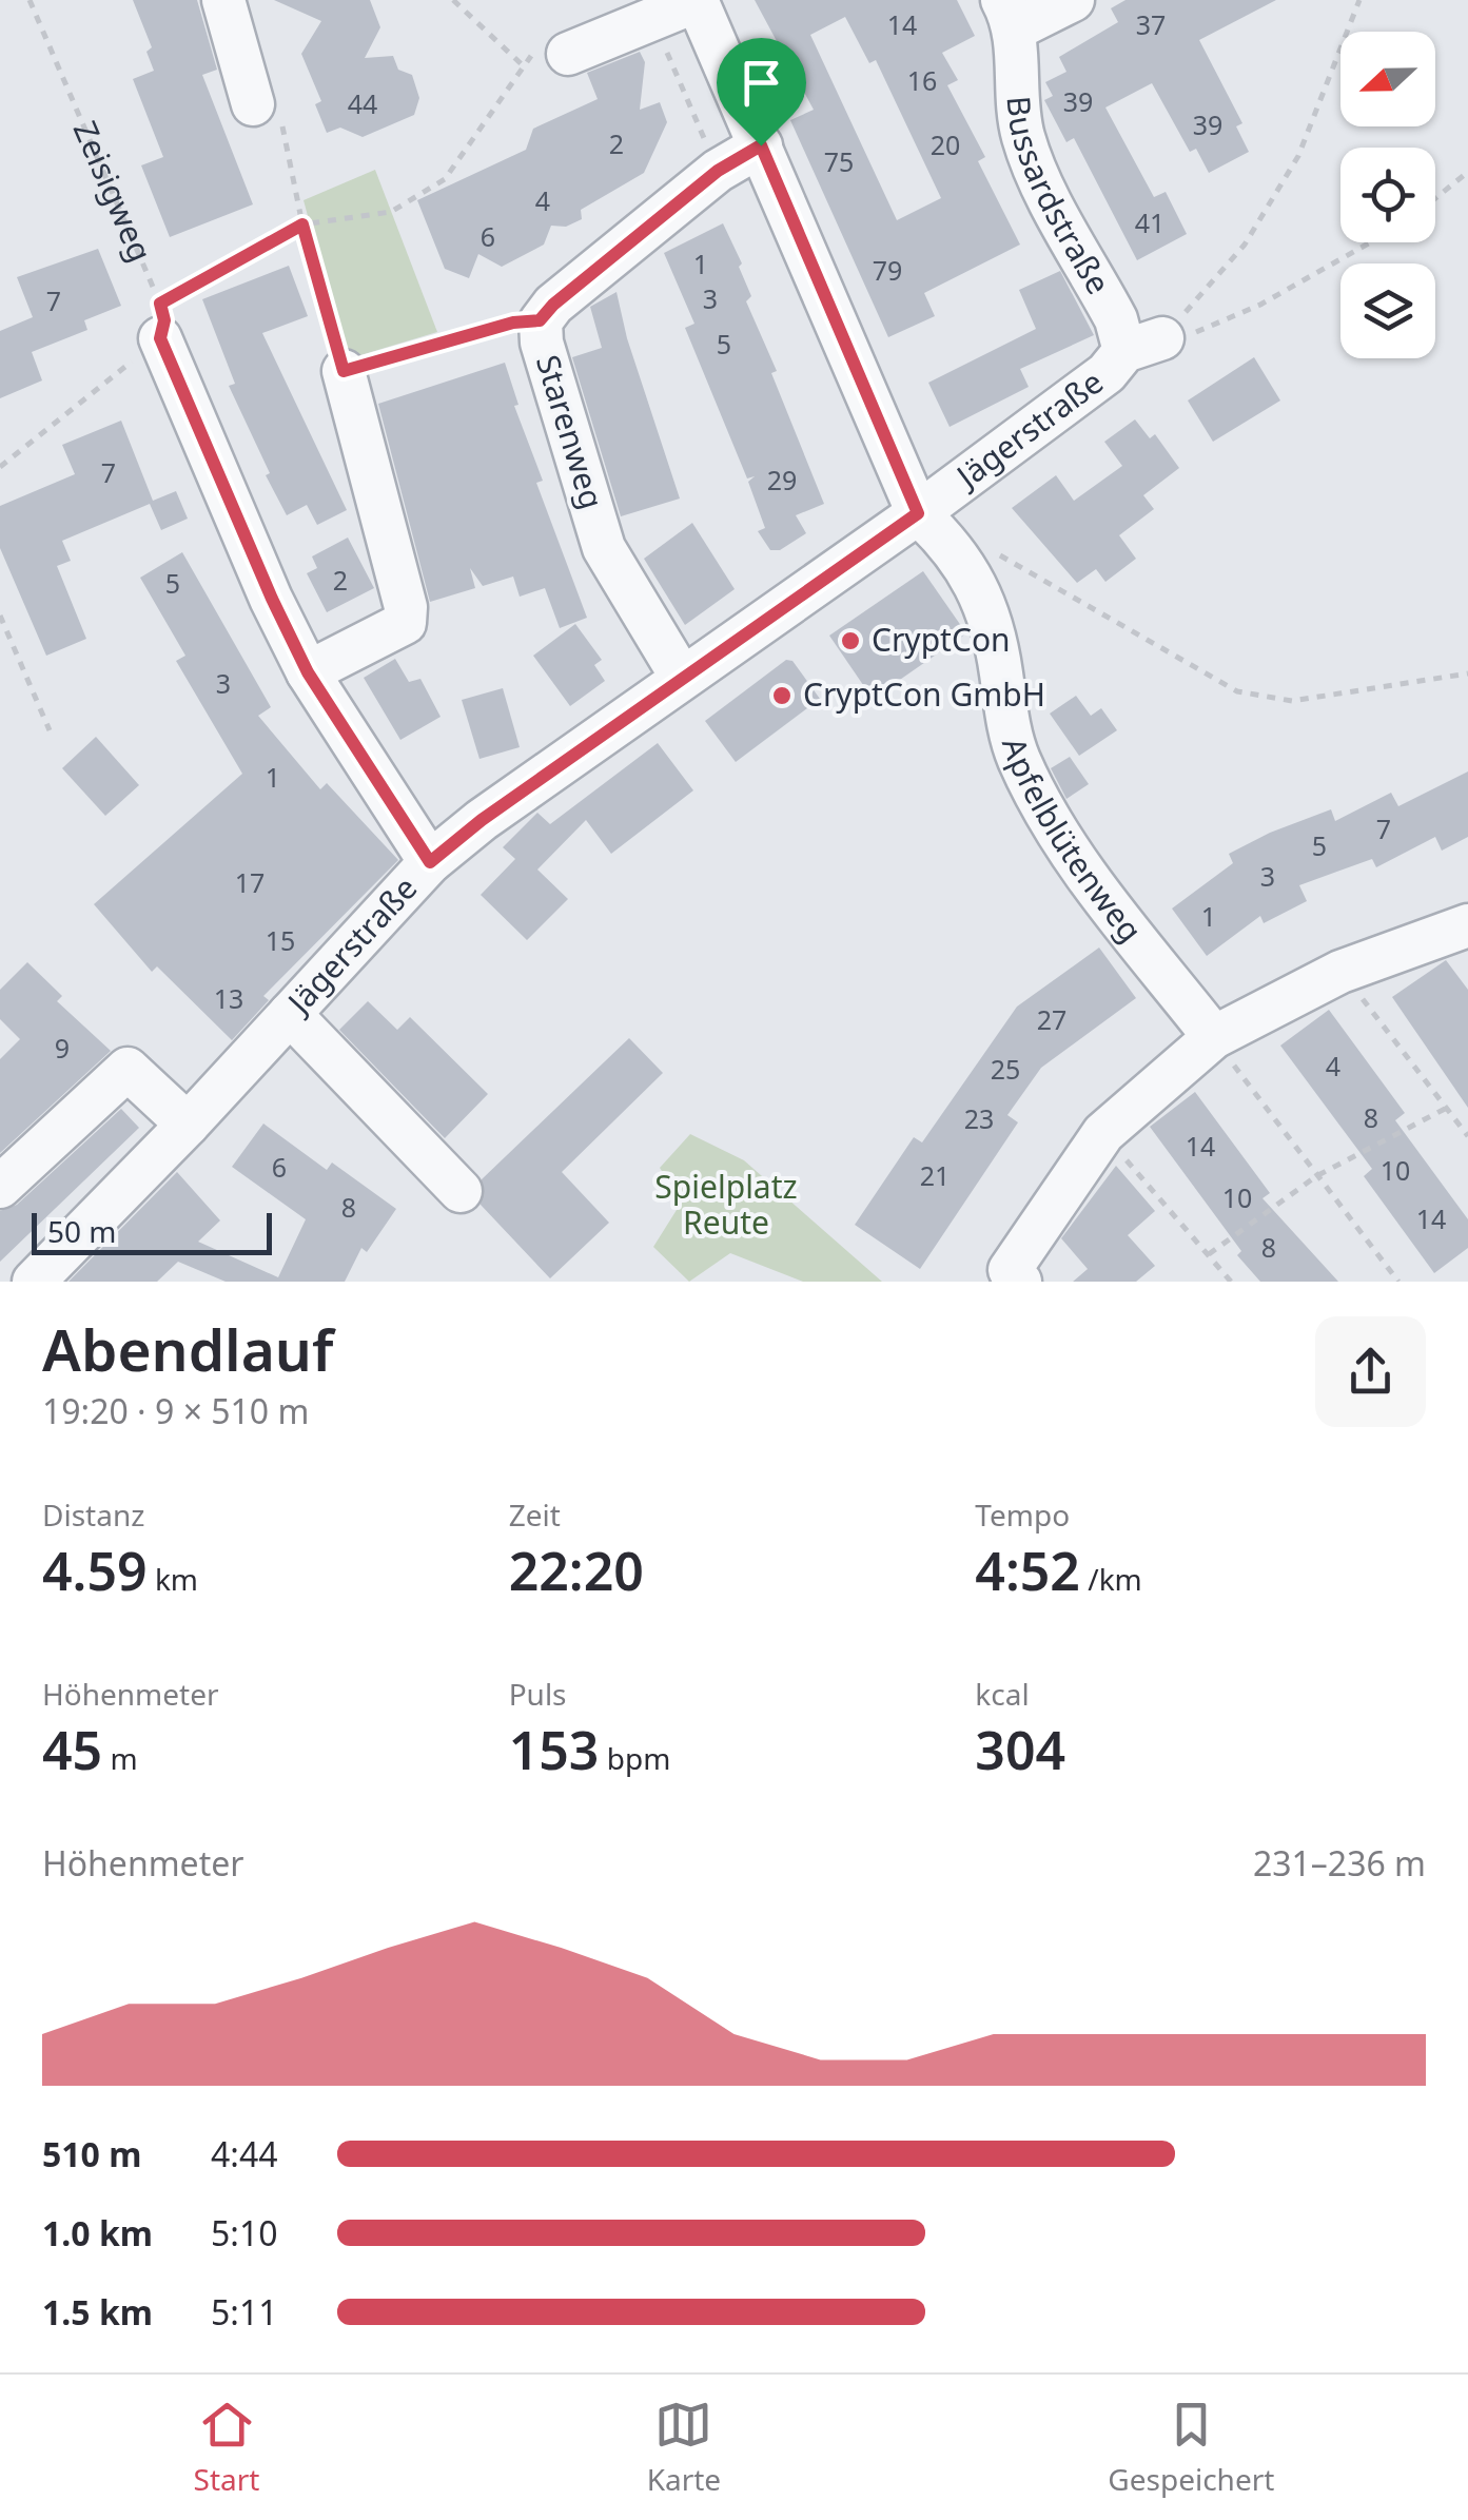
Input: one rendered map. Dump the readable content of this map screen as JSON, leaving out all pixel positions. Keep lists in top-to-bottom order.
{
  "streets": {
    "street": [
      "Bussardstraße",
      "Jägerstraße",
      "Starenweg",
      "Apfelblütenweg"
    ],
    "path": ["Zeisigweg"]
  },
  "crossings": [
    ["Bussardstraße", "Jägerstraße"],
    ["Jägerstraße", "Starenweg"],
    ["Jägerstraße", "Apfelblütenweg"]
  ],
  "parks": ["Spielplatz Reute"],
  "places": ["CryptCon", "CryptCon GmbH"],
  "house_numbers": [
    "14",
    "37",
    "16",
    "39",
    "44",
    "39",
    "2",
    "20",
    "75",
    "4",
    "41",
    "6",
    "1",
    "79",
    "3",
    "7",
    "5",
    "7",
    "29",
    "2",
    "5",
    "3",
    "1",
    "7",
    "5",
    "3",
    "17",
    "1",
    "15",
    "13",
    "27",
    "9",
    "4",
    "25",
    "8",
    "23",
    "14",
    "6",
    "10",
    "21",
    "10",
    "8",
    "14",
    "8"
  ],
  "scale_bar": "50 m",
  "north": "left",
  "page": {
    "scale": "50 m",
    "heading": ["Abendlauf", "19:20 · 9 × 510 m"],
    "stats": [
      ["Distanz", "4.59 km"],
      ["Zeit", "22:20"],
      ["Tempo", "4:52 /km"],
      ["Höhenmeter", "45 m"],
      ["Puls", "153 bpm"],
      ["kcal", "304"]
    ],
    "chart": ["Höhenmeter", "231–236 m"],
    "list": [
      {
        "name": "510 m",
        "note": "4:44"
      },
      {
        "name": "1.0 km",
        "note": "5:10"
      },
      {
        "name": "1.5 km",
        "note": "5:11"
      }
    ],
    "tabs": ["Start", "Karte", "Gespeichert"]
  }
}
